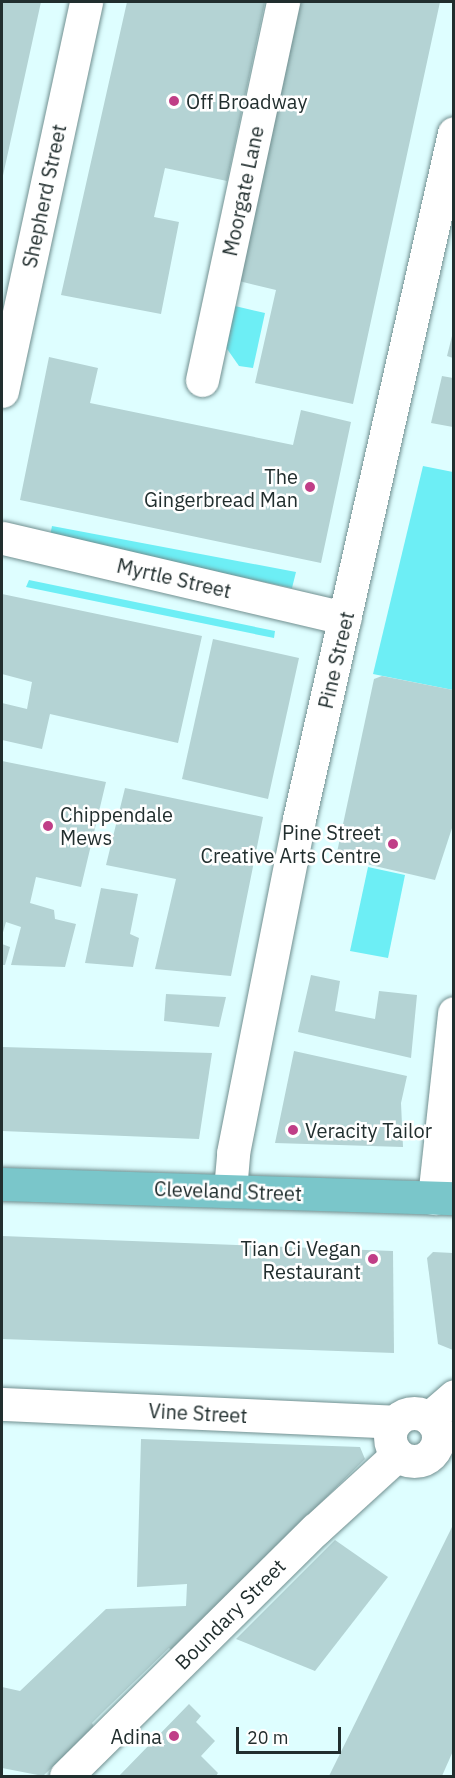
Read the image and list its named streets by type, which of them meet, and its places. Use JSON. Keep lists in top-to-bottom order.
{
  "streets": {
    "main road": ["Cleveland Street"],
    "street": [
      "Moorgate Lane",
      "Shepherd Street",
      "Myrtle Street",
      "Pine Street",
      "Vine Street",
      "Boundary Street"
    ]
  },
  "crossings": [
    ["Myrtle Street", "Pine Street"],
    ["Pine Street", "Cleveland Street"],
    ["Vine Street", "Boundary Street"]
  ],
  "places": [
    "Off Broadway",
    "The Gingerbread Man",
    "Chippendale Mews",
    "Pine Street Creative Arts Centre",
    "Veracity Tailor",
    "Tian Ci Vegan Restaurant",
    "Adina"
  ],
  "scale_bar": "20 m"
}
